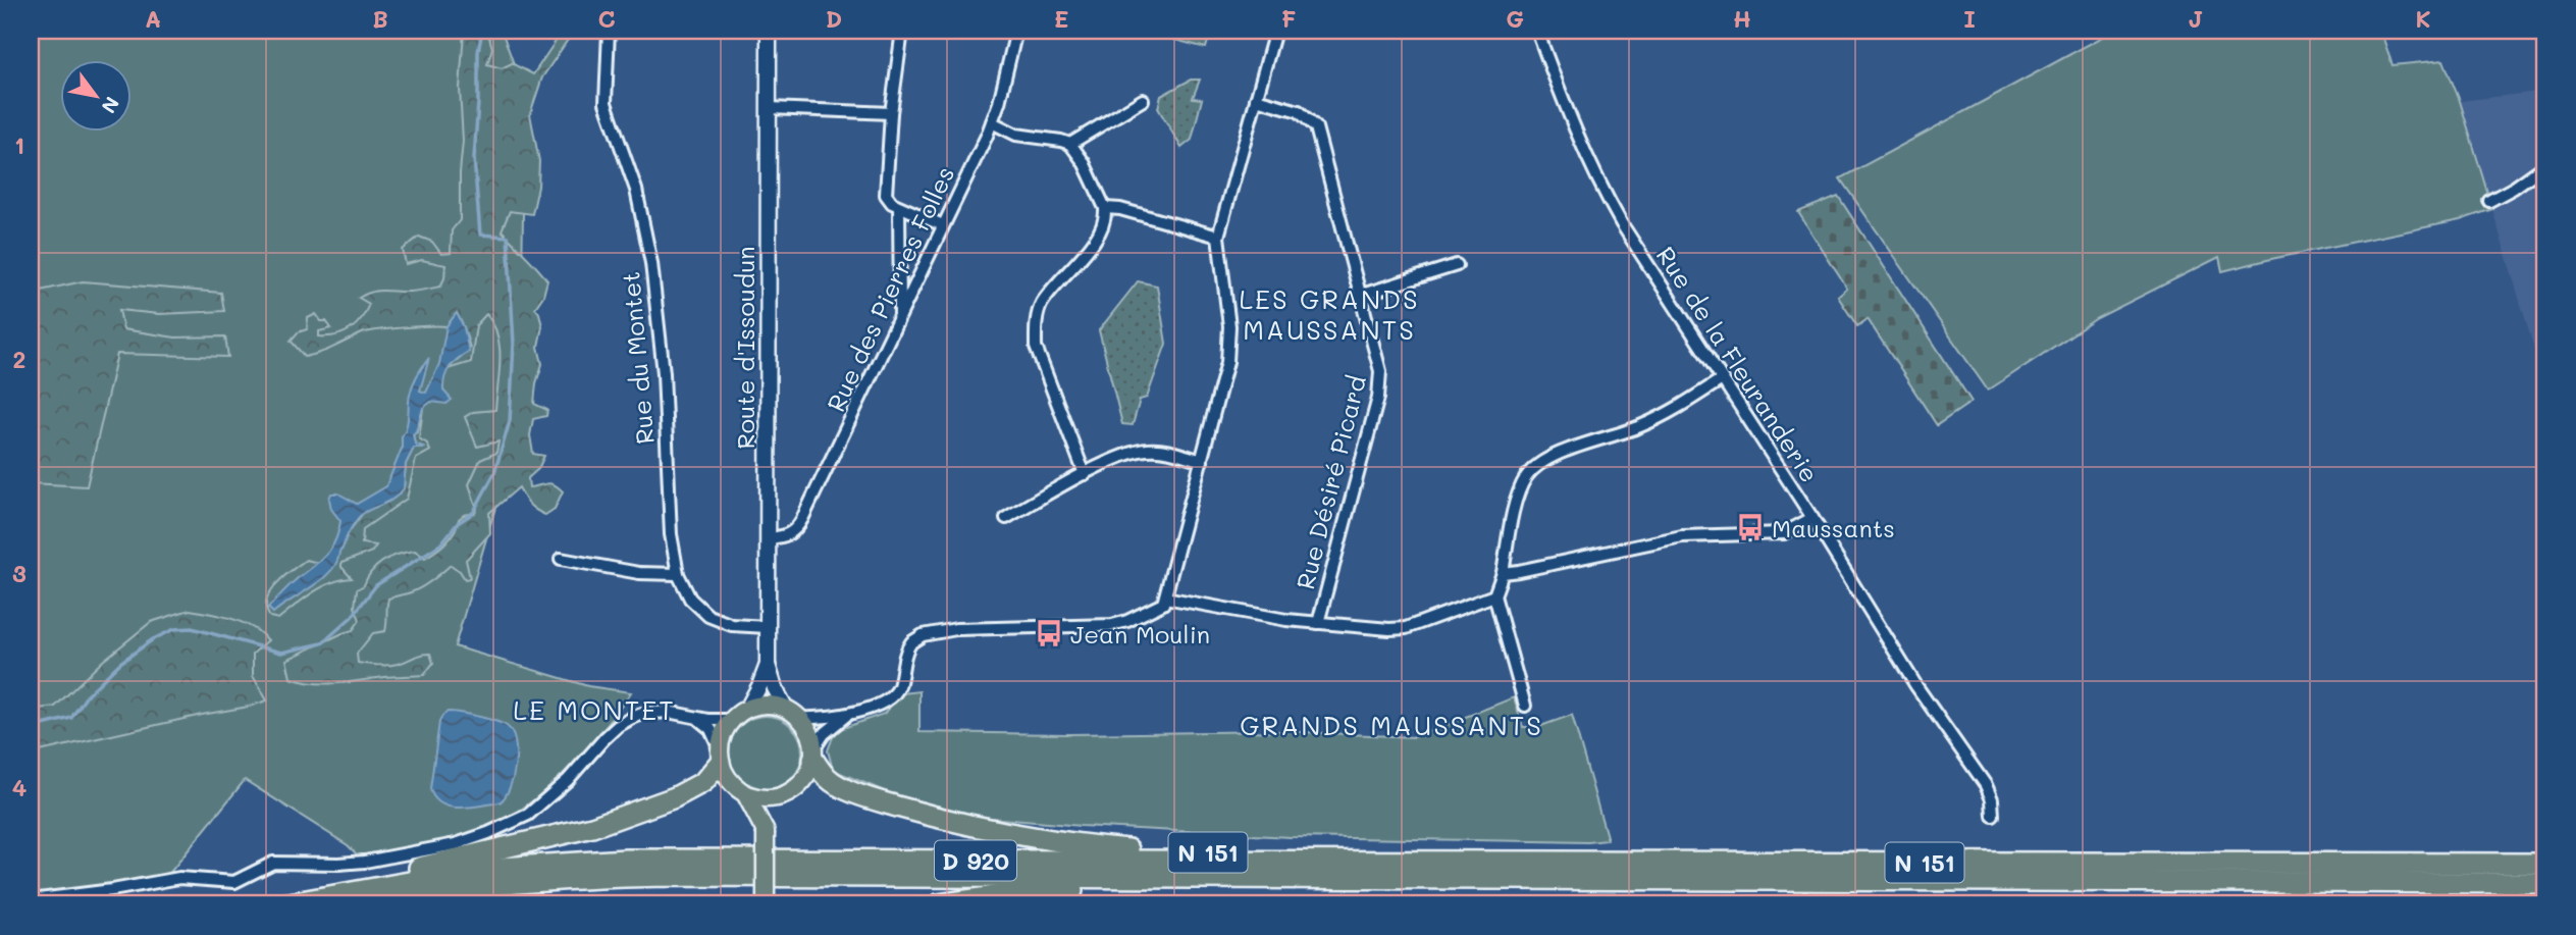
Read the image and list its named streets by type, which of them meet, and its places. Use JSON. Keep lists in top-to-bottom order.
{
  "streets": {
    "highway": ["N 151", "D 920"],
    "main road": ["Route d'Issoudun"],
    "street": [
      "Rue des Pierres Folles",
      "Rue du Montet",
      "Rue de la Fleuranderie",
      "Rue Désiré Picard"
    ]
  },
  "crossings": [
    ["Rue des Pierres Folles", "Route d'Issoudun"],
    ["Route d'Issoudun", "Rue du Montet"],
    ["Route d'Issoudun", "N 151"],
    ["Route d'Issoudun", "D 920"],
    ["N 151", "D 920"]
  ],
  "districts": ["LES GRANDS MAUSSANTS", "LE MONTET", "GRANDS MAUSSANTS"],
  "places": {
    "bus stop": ["Maussants", "Jean Moulin"]
  },
  "north": "bottom right",
  "grid": {
    "columns": [
      "A",
      "B",
      "C",
      "D",
      "E",
      "F",
      "G",
      "H",
      "I",
      "J",
      "K"
    ],
    "rows": [
      "1",
      "2",
      "3",
      "4"
    ]
  }
}
